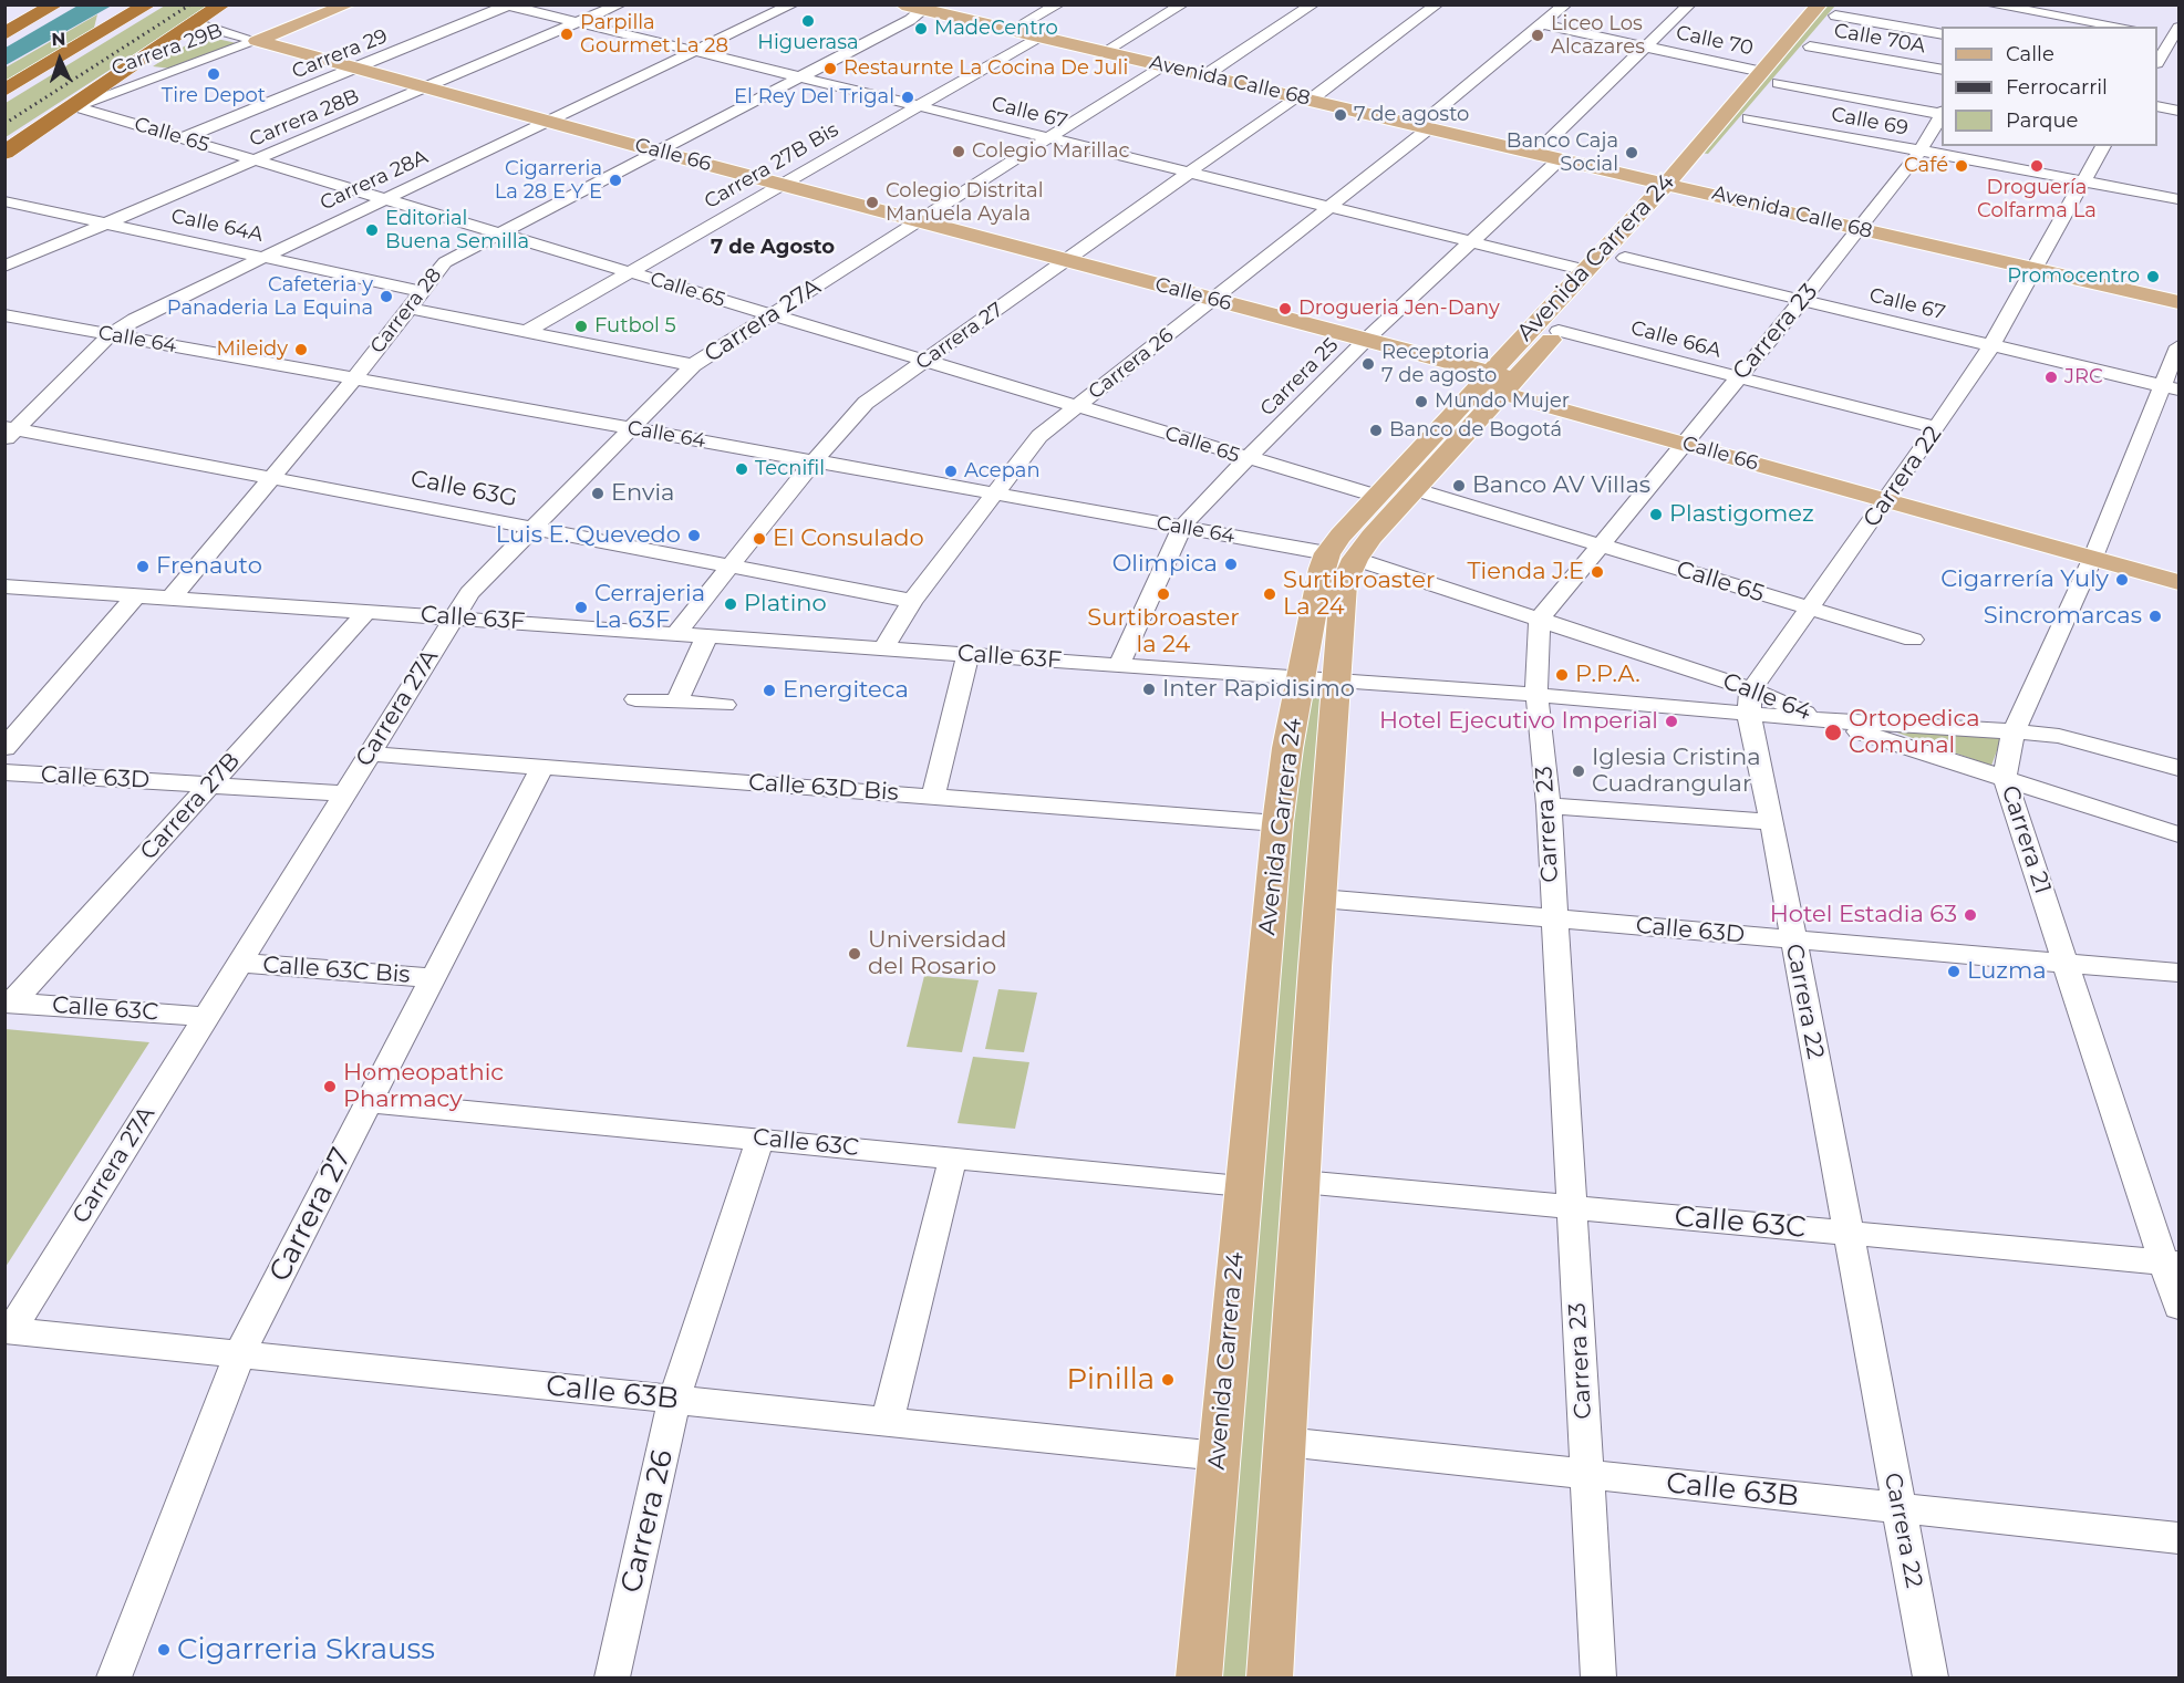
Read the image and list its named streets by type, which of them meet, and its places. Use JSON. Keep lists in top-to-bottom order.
{
  "streets": {
    "main road": [
      "Carrera 29B",
      "Avenida Calle 68",
      "Calle 66",
      "Avenida Carrera 24"
    ],
    "street": [
      "Calle 70A",
      "Calle 70",
      "Carrera 29",
      "Calle 67",
      "Carrera 28B",
      "Calle 69",
      "Calle 65",
      "Carrera 27B Bis",
      "Carrera 28A",
      "Calle 64A",
      "Carrera 28",
      "Carrera 27A",
      "Carrera 23",
      "Carrera 27",
      "Calle 64",
      "Calle 66A",
      "Carrera 26",
      "Carrera 25",
      "Carrera 22",
      "Calle 63G",
      "Calle 63F",
      "Calle 63D",
      "Calle 63D Bis",
      "Carrera 27B",
      "Carrera 21",
      "Calle 63C Bis",
      "Calle 63C",
      "Calle 63B"
    ]
  },
  "crossings": [
    ["Calle 70", "Avenida Carrera 24"],
    ["Calle 70", "Carrera 26"],
    ["Carrera 29B", "Calle 65"],
    ["Carrera 29B", "Calle 66"],
    ["Carrera 29", "Calle 67"],
    ["Carrera 29", "Calle 65"],
    ["Carrera 29", "Calle 66"],
    ["Avenida Calle 68", "Carrera 27B Bis"],
    ["Avenida Calle 68", "Avenida Carrera 24"],
    ["Avenida Calle 68", "Carrera 28"],
    ["Avenida Calle 68", "Carrera 27A"],
    ["Avenida Calle 68", "Carrera 23"],
    ["Avenida Calle 68", "Carrera 27"],
    ["Avenida Calle 68", "Carrera 26"],
    ["Avenida Calle 68", "Carrera 25"],
    ["Avenida Calle 68", "Carrera 22"],
    ["Calle 67", "Carrera 28B"],
    ["Calle 67", "Carrera 27B Bis"],
    ["Calle 67", "Carrera 28A"],
    ["Calle 67", "Avenida Carrera 24"],
    ["Calle 67", "Carrera 28"],
    ["Calle 67", "Carrera 27A"],
    ["Calle 67", "Carrera 23"],
    ["Calle 67", "Carrera 27"],
    ["Calle 67", "Carrera 26"],
    ["Calle 67", "Carrera 25"],
    ["Calle 67", "Carrera 22"],
    ["Calle 67", "Carrera 21"],
    ["Carrera 28B", "Calle 65"],
    ["Carrera 28B", "Calle 66"],
    ["Carrera 28B", "Calle 64A"],
    ["Calle 69", "Carrera 23"],
    ["Calle 69", "Carrera 22"],
    ["Calle 65", "Carrera 27B Bis"],
    ["Calle 65", "Carrera 28A"],
    ["Calle 65", "Avenida Carrera 24"],
    ["Calle 65", "Carrera 28"],
    ["Calle 65", "Carrera 27A"],
    ["Calle 65", "Carrera 23"],
    ["Calle 65", "Carrera 27"],
    ["Calle 65", "Carrera 26"],
    ["Calle 65", "Carrera 25"],
    ["Calle 65", "Carrera 22"],
    ["Calle 66", "Carrera 27B Bis"],
    ["Calle 66", "Carrera 28A"],
    ["Calle 66", "Avenida Carrera 24"],
    ["Calle 66", "Carrera 28"],
    ["Calle 66", "Carrera 27A"],
    ["Calle 66", "Carrera 23"],
    ["Calle 66", "Carrera 27"],
    ["Calle 66", "Carrera 26"],
    ["Calle 66", "Carrera 25"],
    ["Calle 66", "Carrera 22"],
    ["Calle 66", "Carrera 21"],
    ["Carrera 28A", "Calle 64A"],
    ["Carrera 28A", "Calle 64"],
    ["Carrera 28A", "Calle 63G"],
    ["Calle 64A", "Carrera 28"],
    ["Avenida Carrera 24", "Calle 64"],
    ["Avenida Carrera 24", "Calle 66A"],
    ["Avenida Carrera 24", "Calle 63F"],
    ["Avenida Carrera 24", "Calle 63D"],
    ["Avenida Carrera 24", "Calle 63D Bis"],
    ["Avenida Carrera 24", "Calle 63C"],
    ["Avenida Carrera 24", "Calle 63B"],
    ["Carrera 28", "Calle 64"],
    ["Carrera 28", "Calle 63G"],
    ["Carrera 28", "Calle 63F"],
    ["Carrera 27A", "Calle 64"],
    ["Carrera 27A", "Calle 63G"],
    ["Carrera 27A", "Calle 63F"],
    ["Carrera 27A", "Calle 63D"],
    ["Carrera 27A", "Calle 63D Bis"],
    ["Carrera 27A", "Calle 63C Bis"],
    ["Carrera 27A", "Calle 63C"],
    ["Carrera 27A", "Calle 63B"],
    ["Carrera 23", "Calle 64"],
    ["Carrera 23", "Calle 66A"],
    ["Carrera 23", "Calle 63F"],
    ["Carrera 23", "Calle 63D"],
    ["Carrera 23", "Calle 63C"],
    ["Carrera 23", "Calle 63B"],
    ["Carrera 27", "Calle 64"],
    ["Carrera 27", "Calle 63G"],
    ["Carrera 27", "Calle 63F"],
    ["Carrera 27", "Calle 63D Bis"],
    ["Carrera 27", "Calle 63C Bis"],
    ["Carrera 27", "Calle 63C"],
    ["Carrera 27", "Calle 63B"],
    ["Calle 64", "Carrera 26"],
    ["Calle 64", "Carrera 25"],
    ["Calle 64", "Carrera 22"],
    ["Calle 64", "Calle 63F"],
    ["Calle 64", "Carrera 21"],
    ["Calle 66A", "Carrera 22"],
    ["Carrera 26", "Calle 63G"],
    ["Carrera 26", "Calle 63F"],
    ["Carrera 26", "Calle 63C"],
    ["Carrera 26", "Calle 63B"],
    ["Carrera 25", "Calle 63F"],
    ["Carrera 22", "Calle 63F"],
    ["Carrera 22", "Calle 63D"],
    ["Carrera 22", "Calle 63C"],
    ["Carrera 22", "Calle 63B"],
    ["Calle 63F", "Carrera 27B"],
    ["Calle 63F", "Carrera 21"],
    ["Calle 63D", "Carrera 27B"],
    ["Calle 63D", "Carrera 21"],
    ["Carrera 27B", "Calle 63C"],
    ["Carrera 21", "Calle 63C"]
  ],
  "districts": ["7 de Agosto"],
  "places": [
    "Higuerasa",
    "MadeCentro",
    "Parpilla Gourmet La 28",
    "Liceo Los Alcazares",
    "Restaurnte La Cocina De Juli",
    "Tire Depot",
    "El Rey Del Trigal",
    "7 de agosto",
    "Colegio Marillac",
    "Banco Caja Social",
    "Café",
    "Droguería Colfarma La",
    "Cigarreria La 28 E Y E",
    "Colegio Distrital Manuela Ayala",
    "Editorial Buena Semilla",
    "Promocentro",
    "Cafeteria y Panaderia La Equina",
    "Drogueria Jen-Dany",
    "Futbol 5",
    "Mileidy",
    "Receptoria 7 de agosto",
    "JRC",
    "Mundo Mujer",
    "Banco de Bogotá",
    "Tecnifil",
    "Acepan",
    "Banco AV Villas",
    "Envia",
    "Plastigomez",
    "Luis E. Quevedo",
    "El Consulado",
    "Olimpica",
    "Frenauto",
    "Tienda J.E",
    "Cigarrería Yuly",
    "Surtibroaster la 24",
    "Surtibroaster La 24",
    "Platino",
    "Cerrajeria La 63F",
    "Sincromarcas",
    "P.P.A.",
    "Inter Rapidisimo",
    "Energiteca",
    "Hotel Ejecutivo Imperial",
    "Ortopedica Comunal",
    "Iglesia Cristina Cuadrangular",
    "Hotel Estadia 63",
    "Universidad del Rosario",
    "Luzma",
    "Homeopathic Pharmacy",
    "Pinilla",
    "Cigarreria Skrauss"
  ],
  "legend": ["Calle", "Ferrocarril", "Parque"],
  "north": "top"
}
